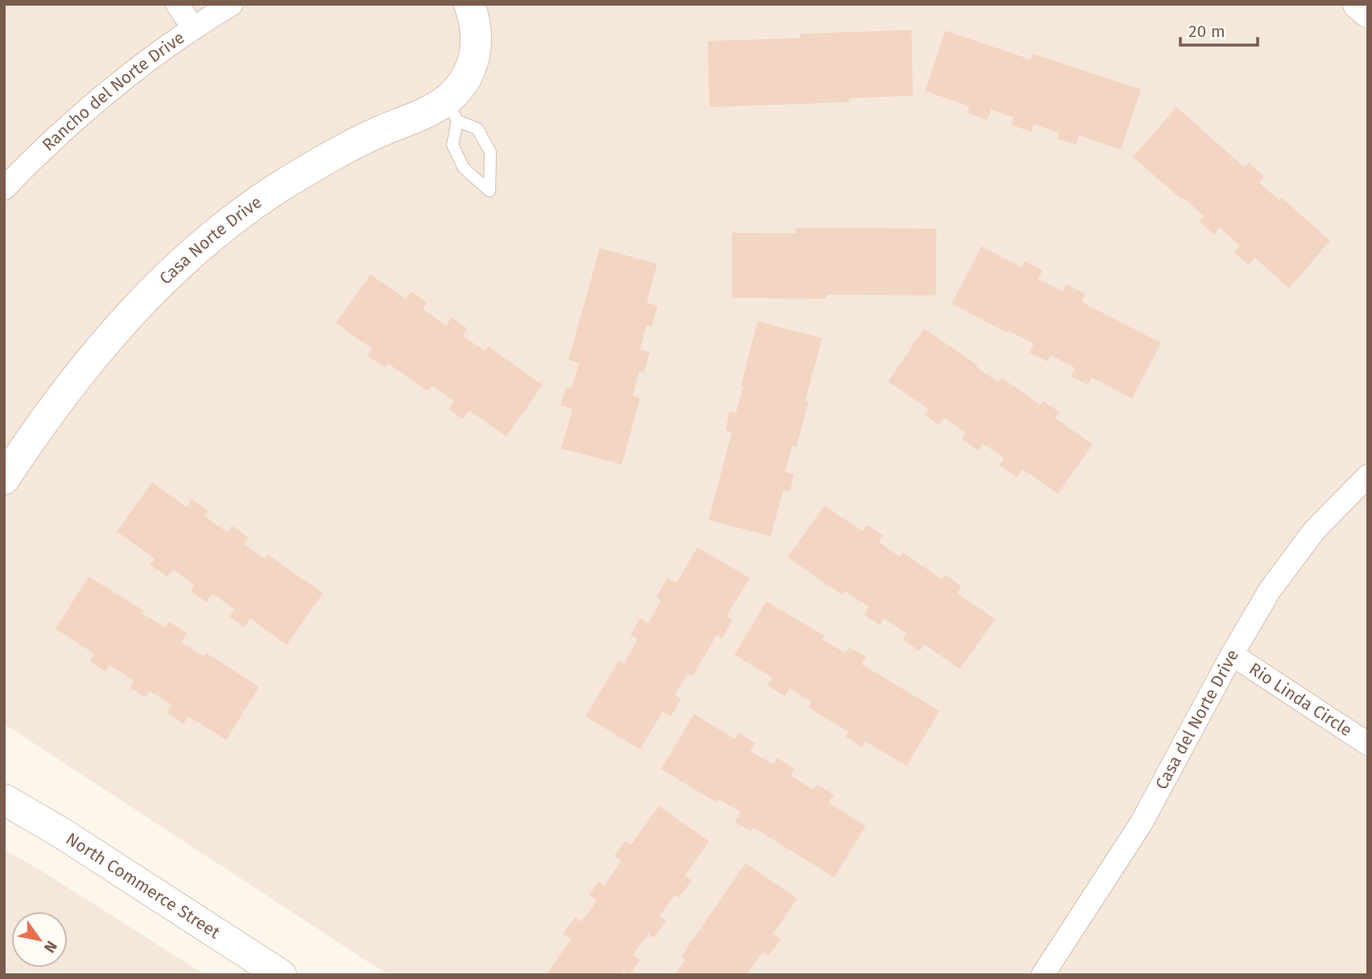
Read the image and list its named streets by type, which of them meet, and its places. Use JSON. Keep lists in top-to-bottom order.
{
  "streets": {
    "street": [
      "Rancho del Norte Drive",
      "Casa Norte Drive",
      "Rio Linda Circle",
      "Casa del Norte Drive",
      "North Commerce Street"
    ]
  },
  "crossings": [
    ["Rio Linda Circle", "Casa del Norte Drive"]
  ],
  "scale_bar": "20 m",
  "north": "bottom right"
}
